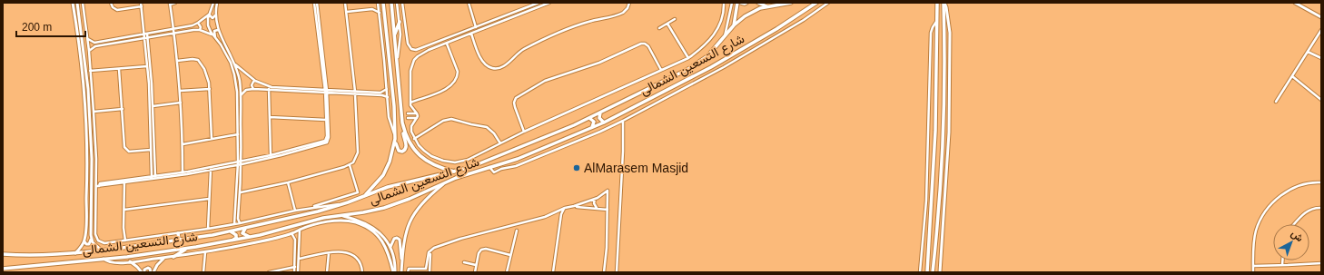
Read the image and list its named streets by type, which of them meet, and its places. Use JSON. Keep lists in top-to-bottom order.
{
  "streets": {
    "main road": ["شارع التسعين الشمالى"]
  },
  "places": ["AlMarasem Masjid"],
  "scale_bar": "200 m",
  "north": "top right"
}
